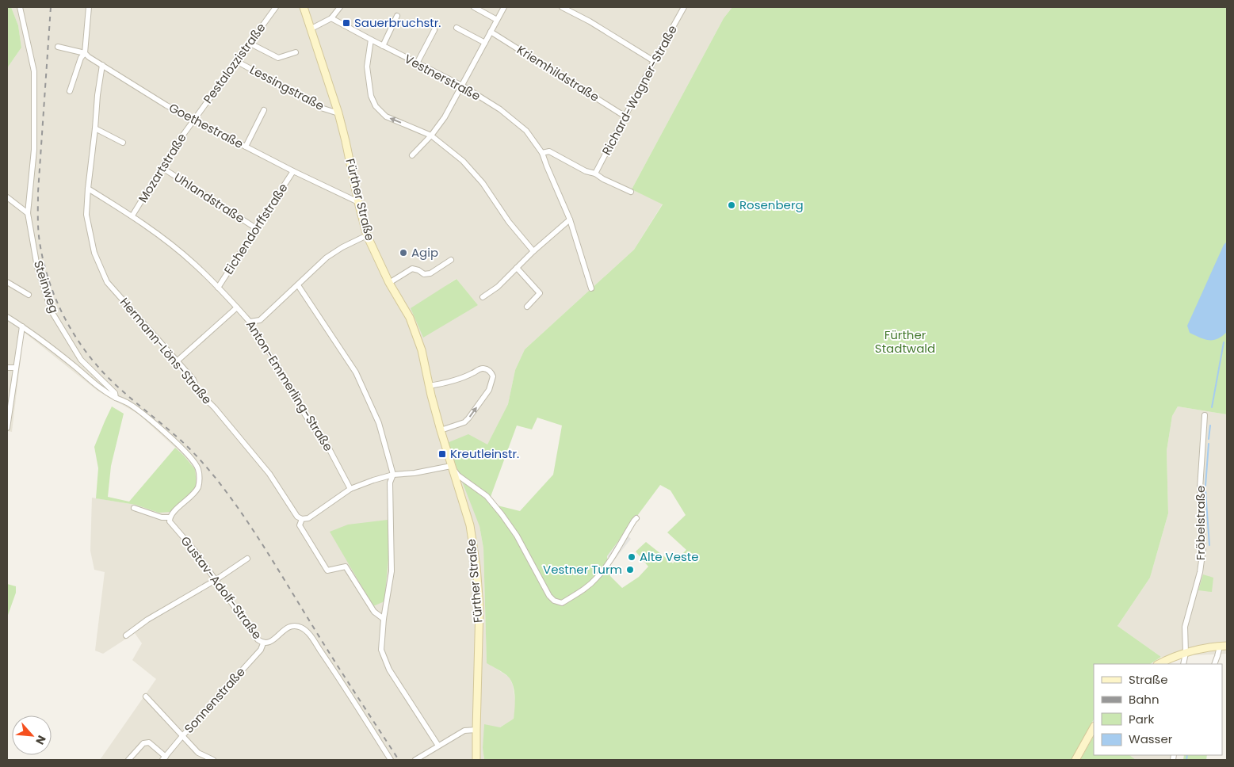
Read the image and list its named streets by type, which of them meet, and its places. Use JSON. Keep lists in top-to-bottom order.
{
  "streets": {
    "main road": ["Fürther Straße"],
    "street": [
      "Pestalozzistraße",
      "Kriemhildstraße",
      "Vestnerstraße",
      "Lessingstraße",
      "Richard-Wagner-Straße",
      "Goethestraße",
      "Mozartstraße",
      "Uhlandstraße",
      "Eichendorffstraße",
      "Steinweg",
      "Hermann-Löns-Straße",
      "Anton-Emmerling-Straße",
      "Fröbelstraße",
      "Gustav-Adolf-Straße",
      "Sonnenstraße"
    ]
  },
  "crossings": [
    ["Pestalozzistraße", "Lessingstraße"],
    ["Pestalozzistraße", "Goethestraße"],
    ["Pestalozzistraße", "Mozartstraße"],
    ["Kriemhildstraße", "Richard-Wagner-Straße"],
    ["Lessingstraße", "Fürther Straße"],
    ["Goethestraße", "Mozartstraße"],
    ["Goethestraße", "Fürther Straße"],
    ["Goethestraße", "Eichendorffstraße"],
    ["Goethestraße", "Hermann-Löns-Straße"],
    ["Mozartstraße", "Uhlandstraße"],
    ["Mozartstraße", "Anton-Emmerling-Straße"],
    ["Uhlandstraße", "Eichendorffstraße"],
    ["Eichendorffstraße", "Anton-Emmerling-Straße"],
    ["Steinweg", "Gustav-Adolf-Straße"],
    ["Hermann-Löns-Straße", "Anton-Emmerling-Straße"],
    ["Gustav-Adolf-Straße", "Sonnenstraße"]
  ],
  "parks": ["Fürther Stadtwald"],
  "places": {
    "transit": ["Sauerbruchstr.", "Kreutleinstr."],
    "other": [
      "Rosenberg",
      "Agip",
      "Alte Veste",
      "Vestner Turm"
    ]
  },
  "legend": [
    "Straße",
    "Bahn",
    "Park",
    "Wasser"
  ],
  "north": "bottom right"
}
